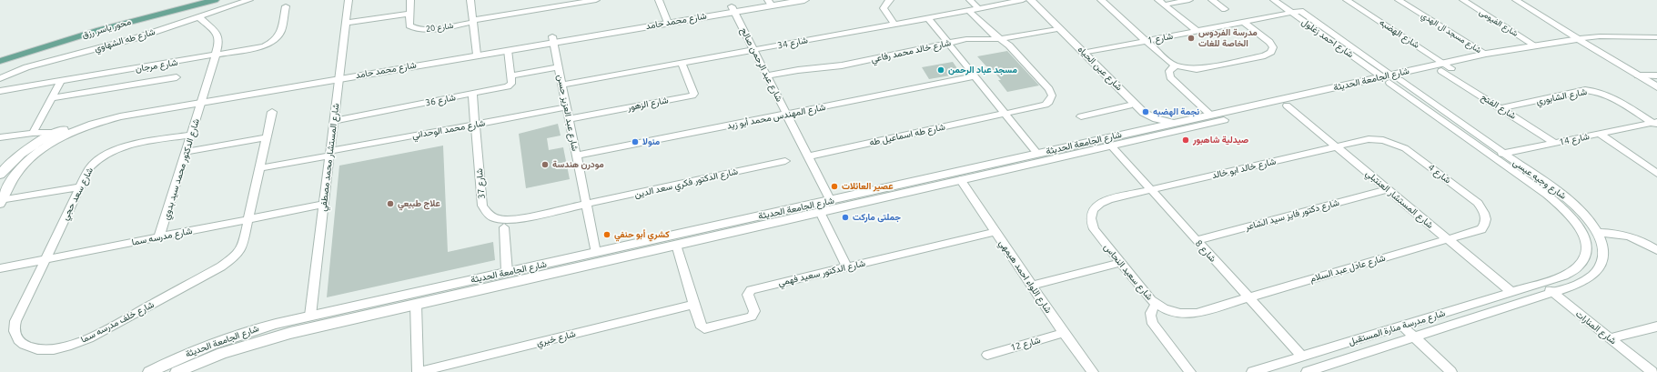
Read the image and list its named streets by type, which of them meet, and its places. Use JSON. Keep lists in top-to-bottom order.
{
  "streets": {
    "main road": ["محور ياسر رزق"],
    "street": [
      "شارع محمد حامد",
      "شارع الفيومى",
      "شارع 20",
      "شارع مسجد ال الهدي",
      "شارع الهضبه",
      "شارع 1",
      "شارع احمد زغلول",
      "شارع طه الشهاوي",
      "شارع 34",
      "شارع خالد محمد رفاعي",
      "شارع عبد الرحمن صالح",
      "شارع مرجان",
      "شارع عين الحياه",
      "شارع الجامعة الحديثة",
      "شارع الشابوري",
      "شارع 36",
      "شارع الزهور",
      "شارع الفتح",
      "شارع عبد العزيز حسن",
      "شارع المهندس محمد أبو زيد",
      "شارع محمد الوحداني",
      "شارع طه اسماعيل طه",
      "شارع 14",
      "شارع المستشار محمد مصطفي",
      "شارع خالد ابو خالد",
      "شارع الدكتور محمد سيد بدوي",
      "شارع 4",
      "شارع وجيه عيسى",
      "شارع الدكتور فكري سعد الدين",
      "شارع 37",
      "شارع سعد حجي",
      "شارع المستشار العنتبلي",
      "شارع دكتور فايز سيد الشاعر",
      "شارع مدرسه سما",
      "شارع 8",
      "شارع عادل عبد السلام",
      "شارع سعيد النحاس",
      "شارع الدكتور سعيد فهمي",
      "شارع اللواء احمد هيمهي",
      "شارع خلف مدرسه سما",
      "شارع مدرسة منارة المستقبل",
      "شارع المنارات",
      "شارع خيري",
      "شارع 12"
    ]
  },
  "crossings": [
    ["شارع محمد حامد", "شارع عبد الرحمن صالح"],
    ["شارع محمد حامد", "شارع عبد العزيز حسن"],
    ["شارع محمد حامد", "شارع المستشار محمد مصطفي"],
    ["شارع محمد حامد", "شارع الدكتور محمد سيد بدوي"],
    ["شارع الفيومى", "شارع الجامعة الحديثة"],
    ["شارع مسجد ال الهدي", "شارع الجامعة الحديثة"],
    ["شارع الهضبه", "شارع الجامعة الحديثة"],
    ["شارع الهضبه", "شارع الفتح"],
    ["شارع 1", "شارع احمد زغلول"],
    ["شارع 1", "شارع عين الحياه"],
    ["شارع احمد زغلول", "شارع الجامعة الحديثة"],
    ["شارع احمد زغلول", "شارع وجيه عيسى"],
    ["شارع طه الشهاوي", "شارع الدكتور محمد سيد بدوي"],
    ["شارع 34", "شارع عبد الرحمن صالح"],
    ["شارع 34", "شارع عين الحياه"],
    ["شارع 34", "شارع الزهور"],
    ["شارع 34", "شارع عبد العزيز حسن"],
    ["شارع خالد محمد رفاعي", "شارع عبد الرحمن صالح"],
    ["شارع خالد محمد رفاعي", "شارع عين الحياه"],
    ["شارع خالد محمد رفاعي", "شارع طه اسماعيل طه"],
    ["شارع عبد الرحمن صالح", "شارع الجامعة الحديثة"],
    ["شارع عبد الرحمن صالح", "شارع المهندس محمد أبو زيد"],
    ["شارع عبد الرحمن صالح", "شارع طه اسماعيل طه"],
    ["شارع مرجان", "شارع الدكتور محمد سيد بدوي"],
    ["شارع عين الحياه", "شارع الجامعة الحديثة"],
    ["شارع الجامعة الحديثة", "شارع الفتح"],
    ["شارع الجامعة الحديثة", "شارع عبد العزيز حسن"],
    ["شارع الجامعة الحديثة", "شارع المستشار محمد مصطفي"],
    ["شارع الجامعة الحديثة", "شارع وجيه عيسى"],
    ["شارع الجامعة الحديثة", "شارع المستشار العنتبلي"],
    ["شارع الجامعة الحديثة", "شارع 8"],
    ["شارع الجامعة الحديثة", "شارع اللواء احمد هيمهي"],
    ["شارع الشابوري", "شارع الفتح"],
    ["شارع الشابوري", "شارع 14"],
    ["شارع 36", "شارع المستشار محمد مصطفي"],
    ["شارع 36", "شارع 37"],
    ["شارع الزهور", "شارع عبد العزيز حسن"],
    ["شارع الفتح", "شارع 14"],
    ["شارع عبد العزيز حسن", "شارع المهندس محمد أبو زيد"],
    ["شارع عبد العزيز حسن", "شارع محمد الوحداني"],
    ["شارع عبد العزيز حسن", "شارع الدكتور فكري سعد الدين"],
    ["شارع عبد العزيز حسن", "شارع 37"],
    ["شارع محمد الوحداني", "شارع المستشار محمد مصطفي"],
    ["شارع محمد الوحداني", "شارع 37"],
    ["شارع 14", "شارع وجيه عيسى"],
    ["شارع المستشار محمد مصطفي", "شارع مدرسه سما"],
    ["شارع خالد ابو خالد", "شارع 4"],
    ["شارع خالد ابو خالد", "شارع المستشار العنتبلي"],
    ["شارع خالد ابو خالد", "شارع 8"],
    ["شارع خالد ابو خالد", "شارع سعيد النحاس"],
    ["شارع الدكتور محمد سيد بدوي", "شارع سعد حجي"],
    ["شارع الدكتور محمد سيد بدوي", "شارع مدرسه سما"],
    ["شارع 4", "شارع المستشار العنتبلي"],
    ["شارع 4", "شارع عادل عبد السلام"],
    ["شارع وجيه عيسى", "شارع مدرسة منارة المستقبل"],
    ["شارع وجيه عيسى", "شارع المنارات"],
    ["شارع الدكتور فكري سعد الدين", "شارع 37"],
    ["شارع سعد حجي", "شارع مدرسه سما"],
    ["شارع سعد حجي", "شارع خلف مدرسه سما"],
    ["شارع المستشار العنتبلي", "شارع دكتور فايز سيد الشاعر"],
    ["شارع المستشار العنتبلي", "شارع عادل عبد السلام"],
    ["شارع المستشار العنتبلي", "شارع مدرسة منارة المستقبل"],
    ["شارع دكتور فايز سيد الشاعر", "شارع 8"],
    ["شارع مدرسه سما", "شارع خلف مدرسه سما"],
    ["شارع 8", "شارع عادل عبد السلام"],
    ["شارع 8", "شارع سعيد النحاس"],
    ["شارع 8", "شارع مدرسة منارة المستقبل"],
    ["شارع عادل عبد السلام", "شارع سعيد النحاس"],
    ["شارع الدكتور سعيد فهمي", "شارع اللواء احمد هيمهي"],
    ["شارع الدكتور سعيد فهمي", "شارع خيري"],
    ["شارع اللواء احمد هيمهي", "شارع 12"],
    ["شارع مدرسة منارة المستقبل", "شارع المنارات"]
  ],
  "places": [
    "مدرسة الفردوس الخاصة للغات",
    "مسجد عباد الرحمن",
    "نجمة الهضبه",
    "صيدلية شاهبور",
    "منولا",
    "مودرن هندسة",
    "عصير العائلات",
    "علاج طبيعي",
    "جملتى ماركت",
    "كشري أبو حنفي"
  ]
}
